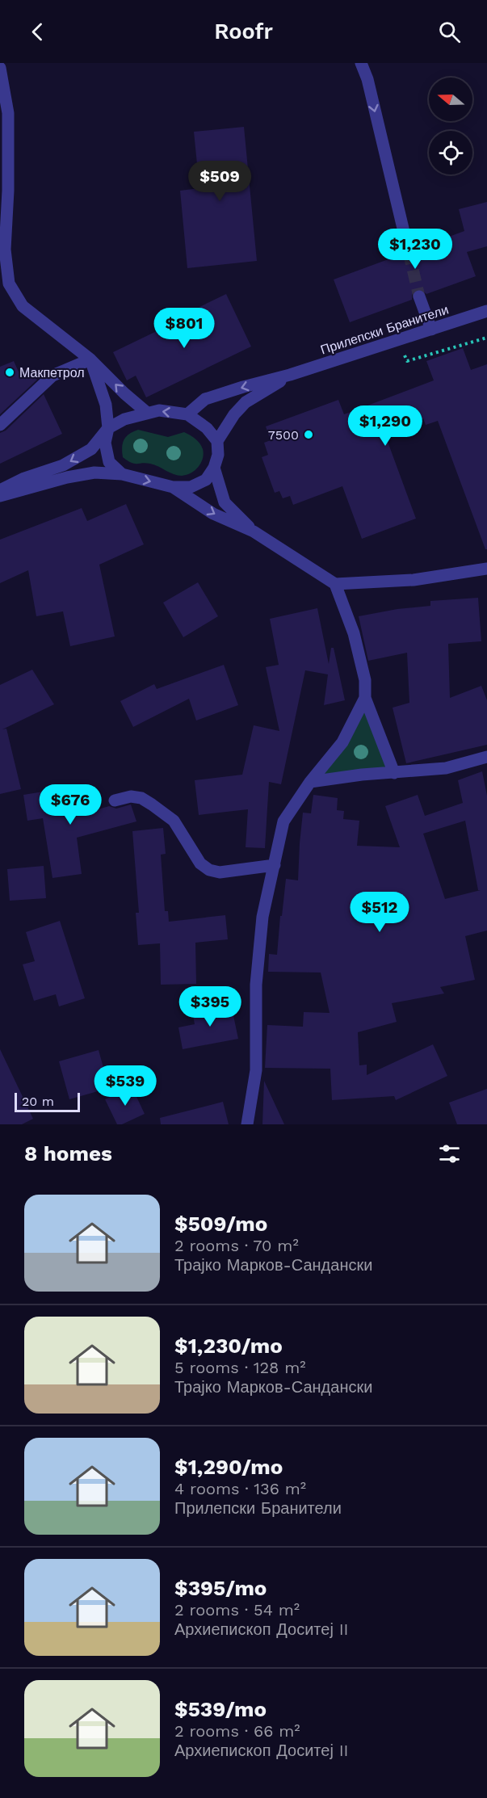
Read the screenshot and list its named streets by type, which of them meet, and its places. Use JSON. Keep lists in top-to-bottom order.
{
  "streets": {
    "street": ["Прилепски Бранители"]
  },
  "places": ["Макпетрол", "7500"],
  "scale_bar": "20 m",
  "north": "left",
  "page": {
    "header": "Roofr",
    "price": [
      "$509",
      "$1,230",
      "$801",
      "$1,290",
      "$676",
      "$512",
      "$395",
      "$539"
    ],
    "scale": "20 m",
    "heading": "8 homes",
    "list": [
      {
        "name": "$509/mo",
        "note": "2 rooms · 70 m² · Трајко Марков-Сандански"
      },
      {
        "name": "$1,230/mo",
        "note": "5 rooms · 128 m² · Трајко Марков-Сандански"
      },
      {
        "name": "$1,290/mo",
        "note": "4 rooms · 136 m² · Прилепски Бранители"
      },
      {
        "name": "$395/mo",
        "note": "2 rooms · 54 m² · Архиепископ Доситеј II"
      },
      {
        "name": "$539/mo",
        "note": "2 rooms · 66 m² · Архиепископ Доситеј II"
      }
    ]
  }
}
